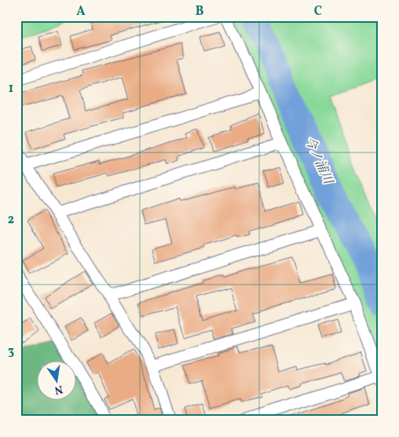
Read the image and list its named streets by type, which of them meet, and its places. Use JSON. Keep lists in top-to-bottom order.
{
  "water": ["今ノ浦川"],
  "north": "bottom",
  "grid": {
    "columns": ["A", "B", "C"],
    "rows": ["1", "2", "3"]
  }
}
